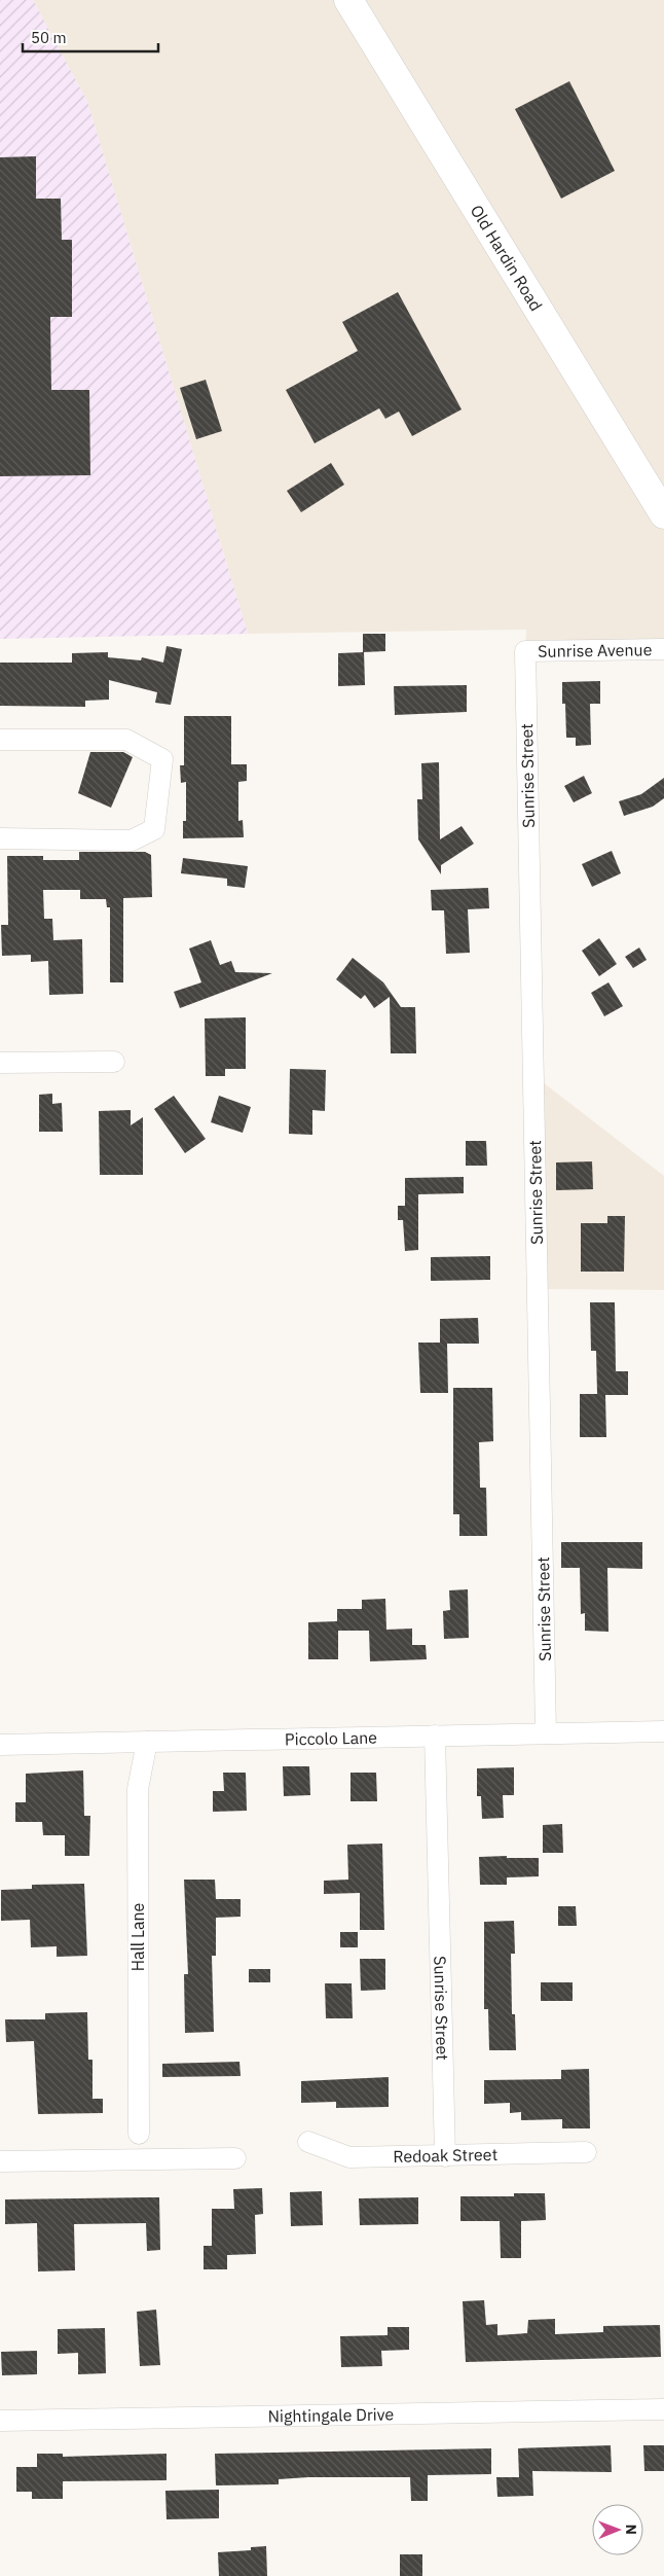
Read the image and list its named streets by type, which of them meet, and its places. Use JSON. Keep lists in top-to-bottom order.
{
  "streets": {
    "main road": ["Old Hardin Road"],
    "street": [
      "Sunrise Avenue",
      "Sunrise Street",
      "Piccolo Lane",
      "Hall Lane",
      "Redoak Street",
      "Nightingale Drive"
    ]
  },
  "crossings": [
    ["Sunrise Avenue", "Sunrise Street"],
    ["Sunrise Street", "Piccolo Lane"],
    ["Sunrise Street", "Redoak Street"],
    ["Piccolo Lane", "Hall Lane"]
  ],
  "scale_bar": "50 m",
  "north": "right"
}
